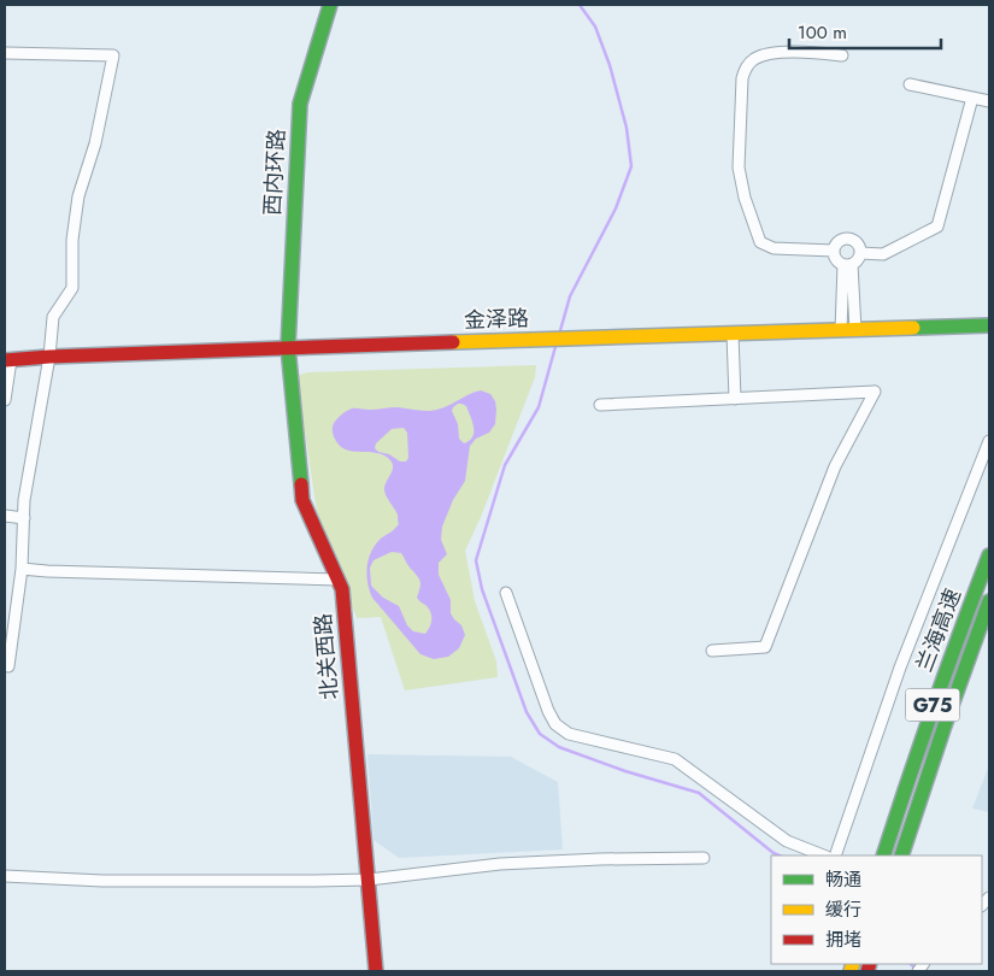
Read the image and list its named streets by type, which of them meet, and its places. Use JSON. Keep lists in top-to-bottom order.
{
  "streets": {
    "main road": [
      "西内环路",
      "金泽路",
      "兰海高速",
      "北关西路",
      "G75"
    ]
  },
  "crossings": [
    ["西内环路", "金泽路"],
    ["西内环路", "北关西路"],
    ["金泽路", "北关西路"]
  ],
  "legend": ["畅通", "缓行", "拥堵"],
  "scale_bar": "100 m"
}
